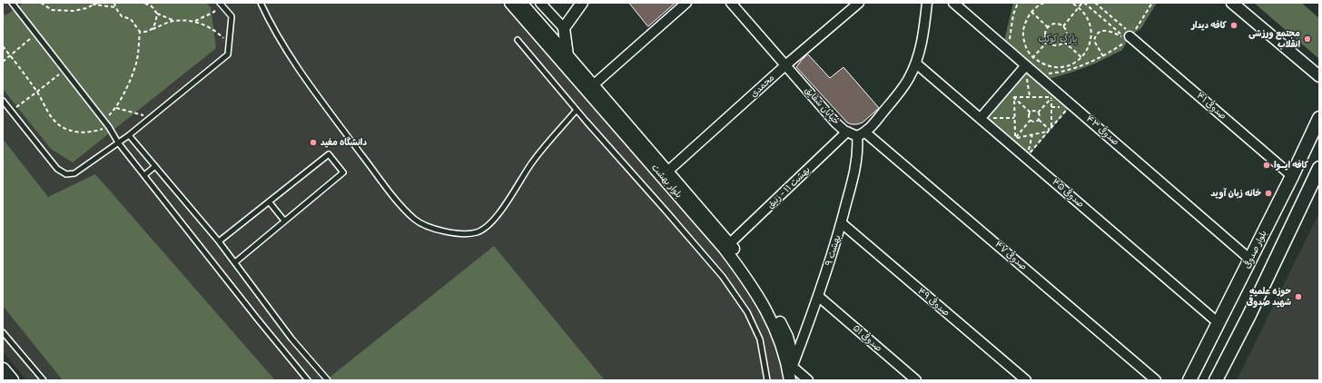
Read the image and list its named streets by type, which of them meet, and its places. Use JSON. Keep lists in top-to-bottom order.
{
  "streets": {
    "main road": ["بلوار صدوقی"],
    "street": [
      "محمدی",
      "خیابان شقایق",
      "صدوقی ۴۱",
      "صدوقی ۴۳",
      "بلوار بهشت",
      "بهشت ۱۱ - زنبق",
      "صدوقی ۴۵",
      "بهشت ۹",
      "صدوقی ۴۷",
      "صدوقی ۴۹",
      "صدوقی ۵۱"
    ]
  },
  "crossings": [
    ["محمدی", "خیابان شقایق"],
    ["محمدی", "بلوار بهشت"],
    ["خیابان شقایق", "بهشت ۱۱ - زنبق"],
    ["خیابان شقایق", "بهشت ۹"],
    ["خیابان شقایق", "صدوقی ۴۷"],
    ["صدوقی ۴۱", "بلوار صدوقی"],
    ["صدوقی ۴۳", "بلوار صدوقی"],
    ["بلوار بهشت", "بهشت ۱۱ - زنبق"],
    ["بلوار بهشت", "بهشت ۹"],
    ["صدوقی ۴۵", "بلوار صدوقی"],
    ["بهشت ۹", "صدوقی ۴۷"],
    ["بهشت ۹", "صدوقی ۴۹"],
    ["بهشت ۹", "صدوقی ۵۱"]
  ],
  "parks": ["پارک کوکب"],
  "places": [
    "کافه دیدار",
    "مجتمع ورزشی انقلاب",
    "دانشگاه مفید",
    "کافه ایــوا",
    "خانه زبان آوید",
    "حوزه علمیه شهید صدوقی"
  ]
}
